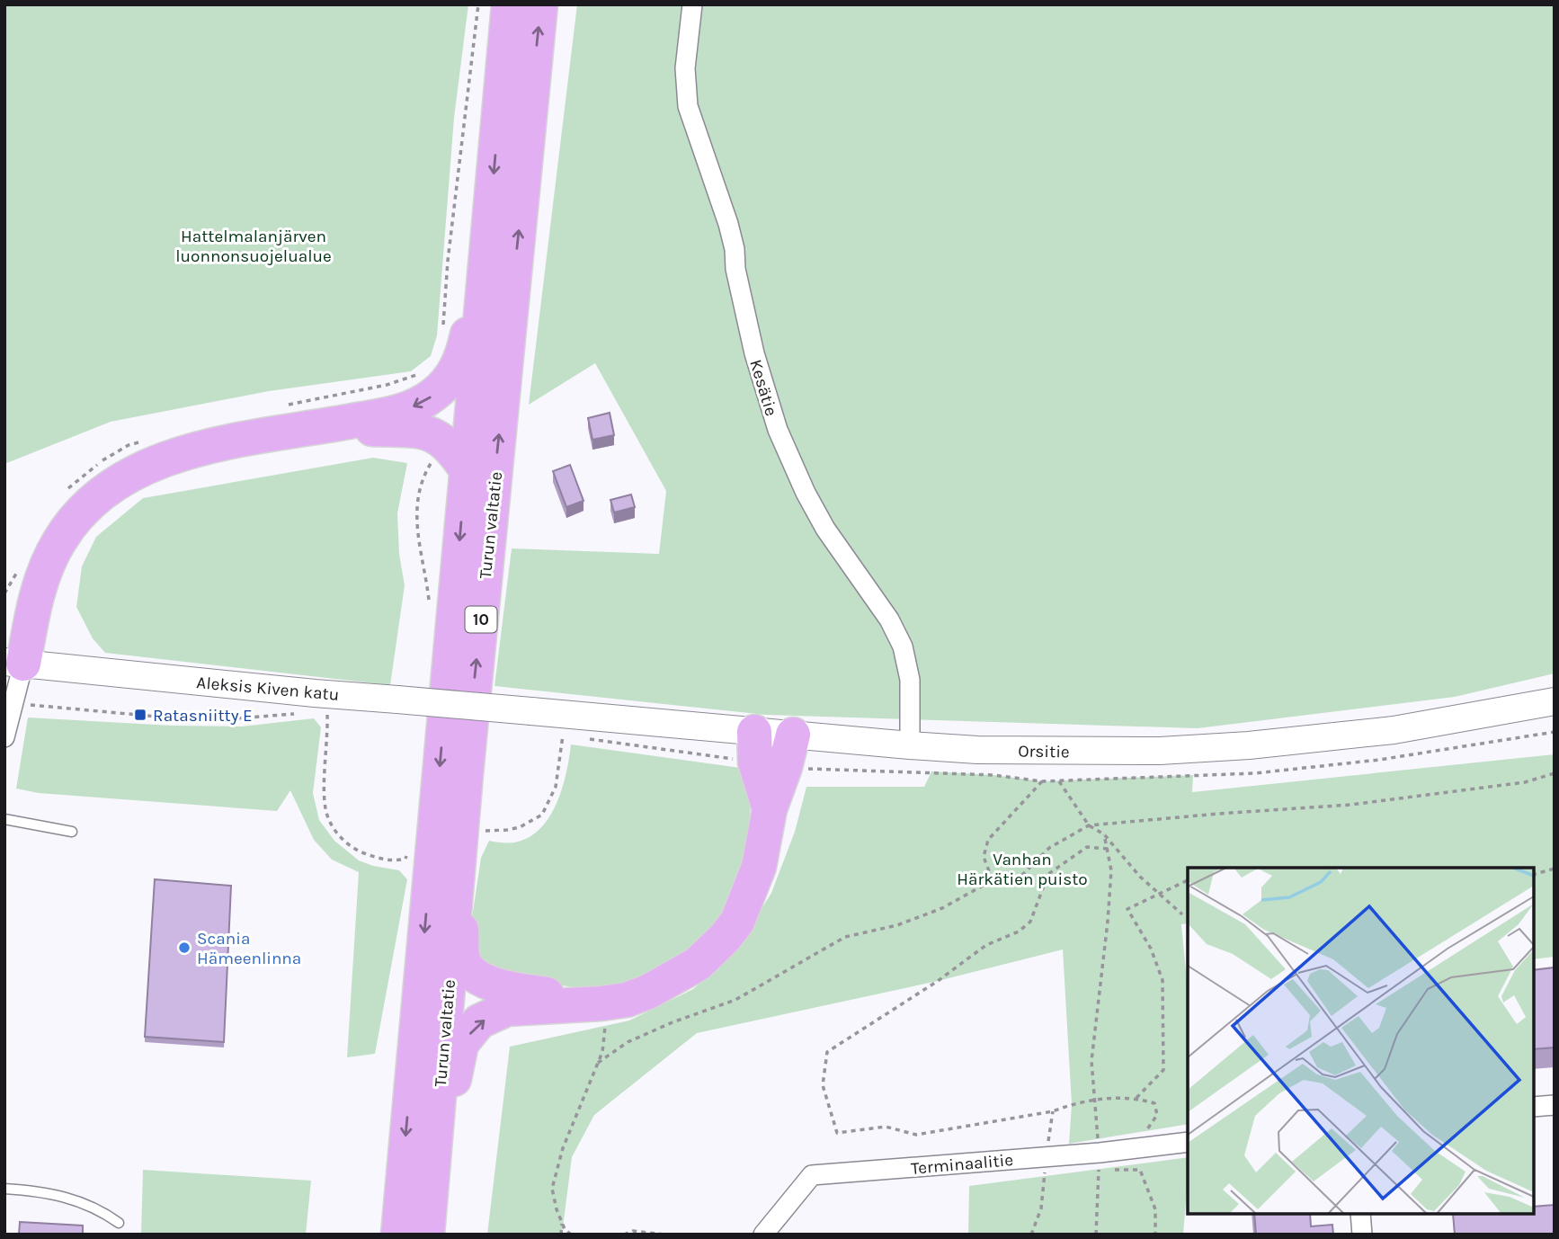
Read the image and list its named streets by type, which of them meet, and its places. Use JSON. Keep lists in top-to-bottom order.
{
  "streets": {
    "highway": ["Turun valtatie", "10"],
    "main road": ["Aleksis Kiven katu", "Orsitie"],
    "street": ["Kesätie", "Terminaalitie"]
  },
  "crossings": [
    ["Kesätie", "Orsitie"],
    ["Aleksis Kiven katu", "Orsitie"]
  ],
  "parks": ["Hattelmalanjärven luonnonsuojelualue", "Vanhan Härkätien puisto"],
  "places": {
    "transit": ["Ratasniitty E"],
    "other": ["Scania Hämeenlinna"]
  }
}
